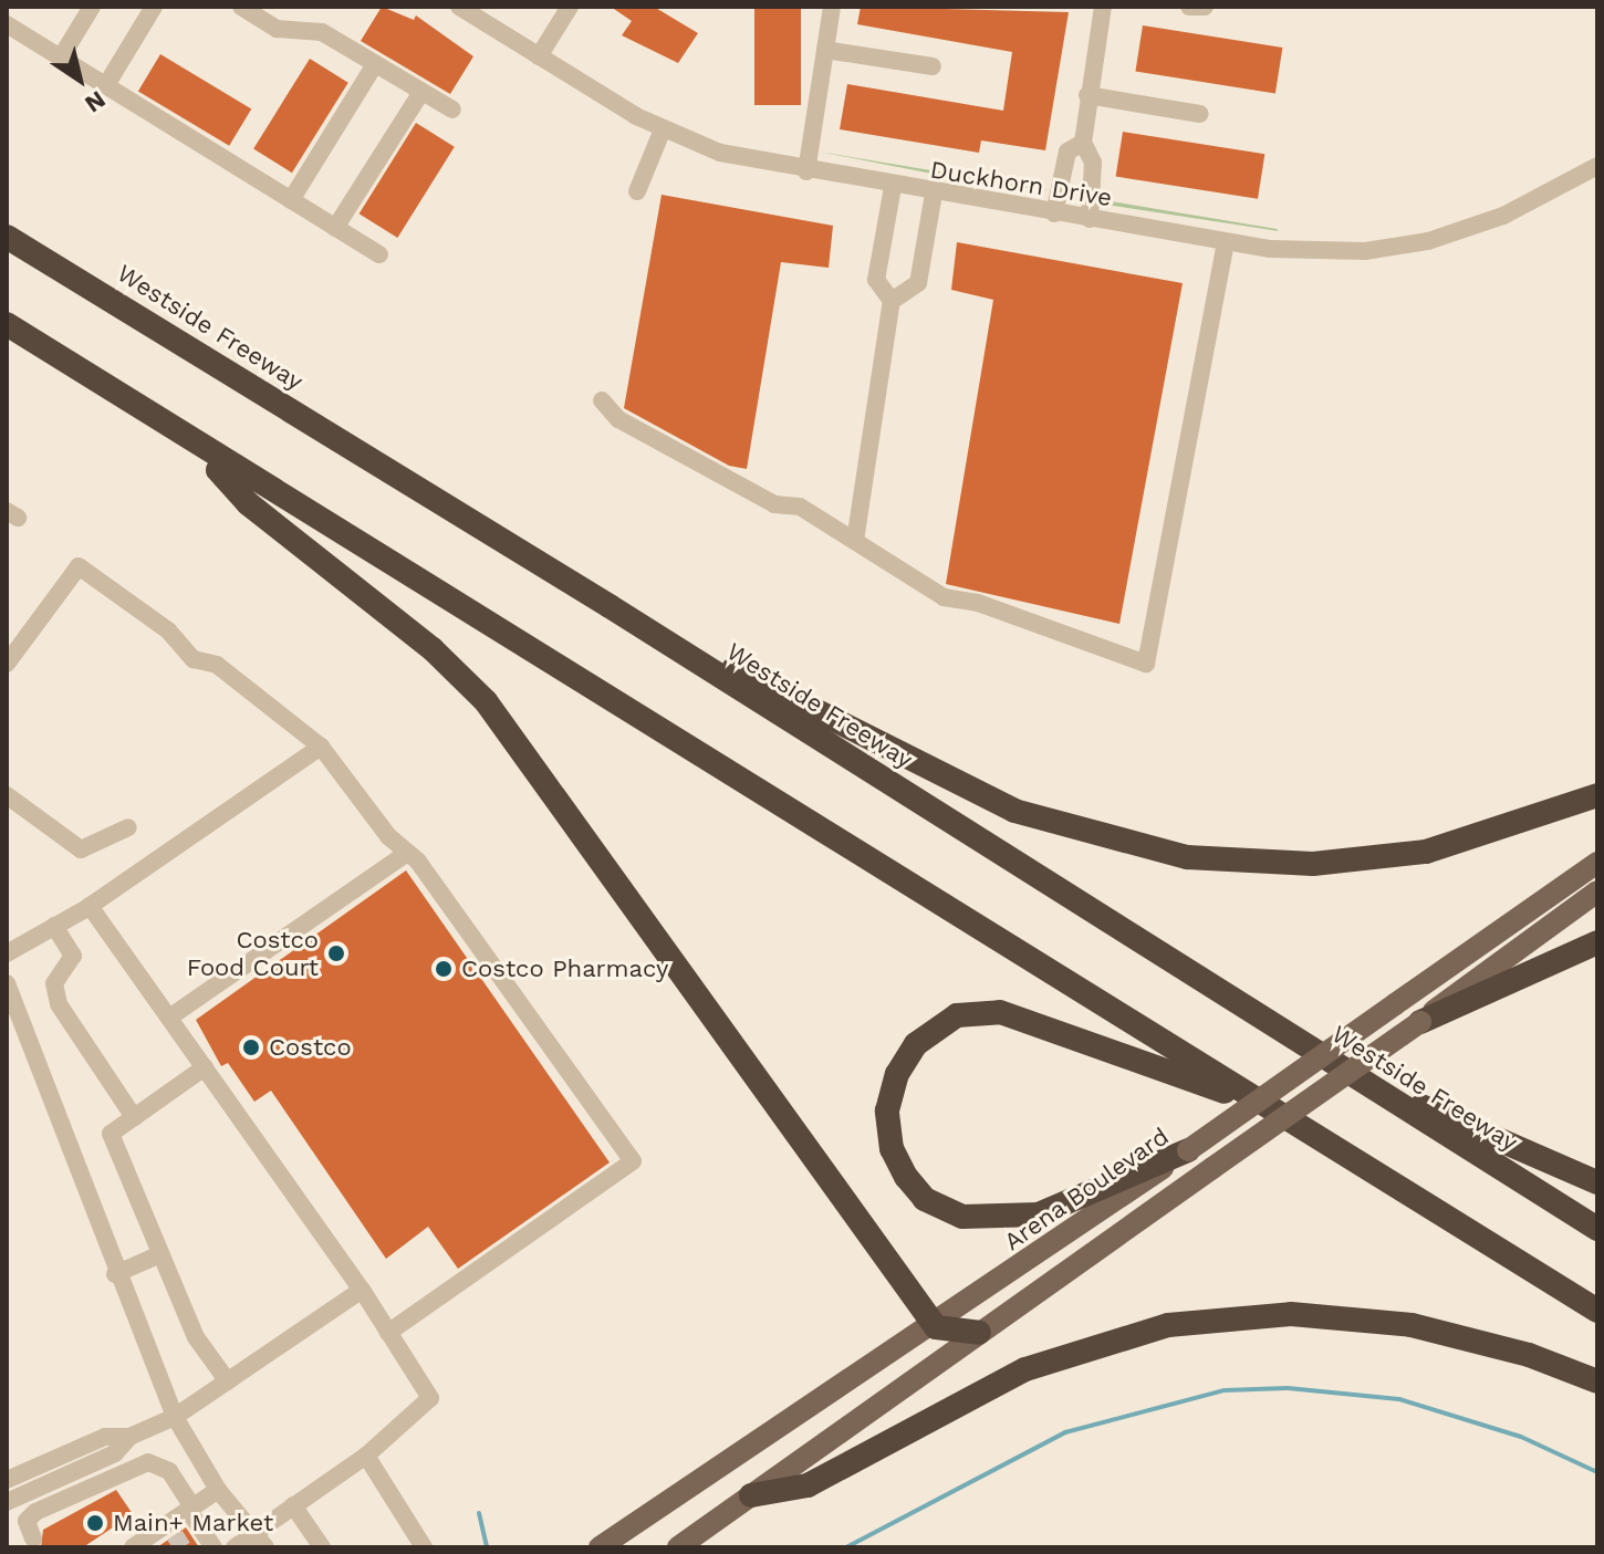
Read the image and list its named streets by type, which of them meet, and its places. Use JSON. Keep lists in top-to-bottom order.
{
  "streets": {
    "highway": ["Westside Freeway"],
    "main road": ["Arena Boulevard"],
    "street": ["Duckhorn Drive"]
  },
  "places": [
    "Costco Food Court",
    "Costco Pharmacy",
    "Costco",
    "Main+ Market"
  ],
  "north": "bottom right"
}
